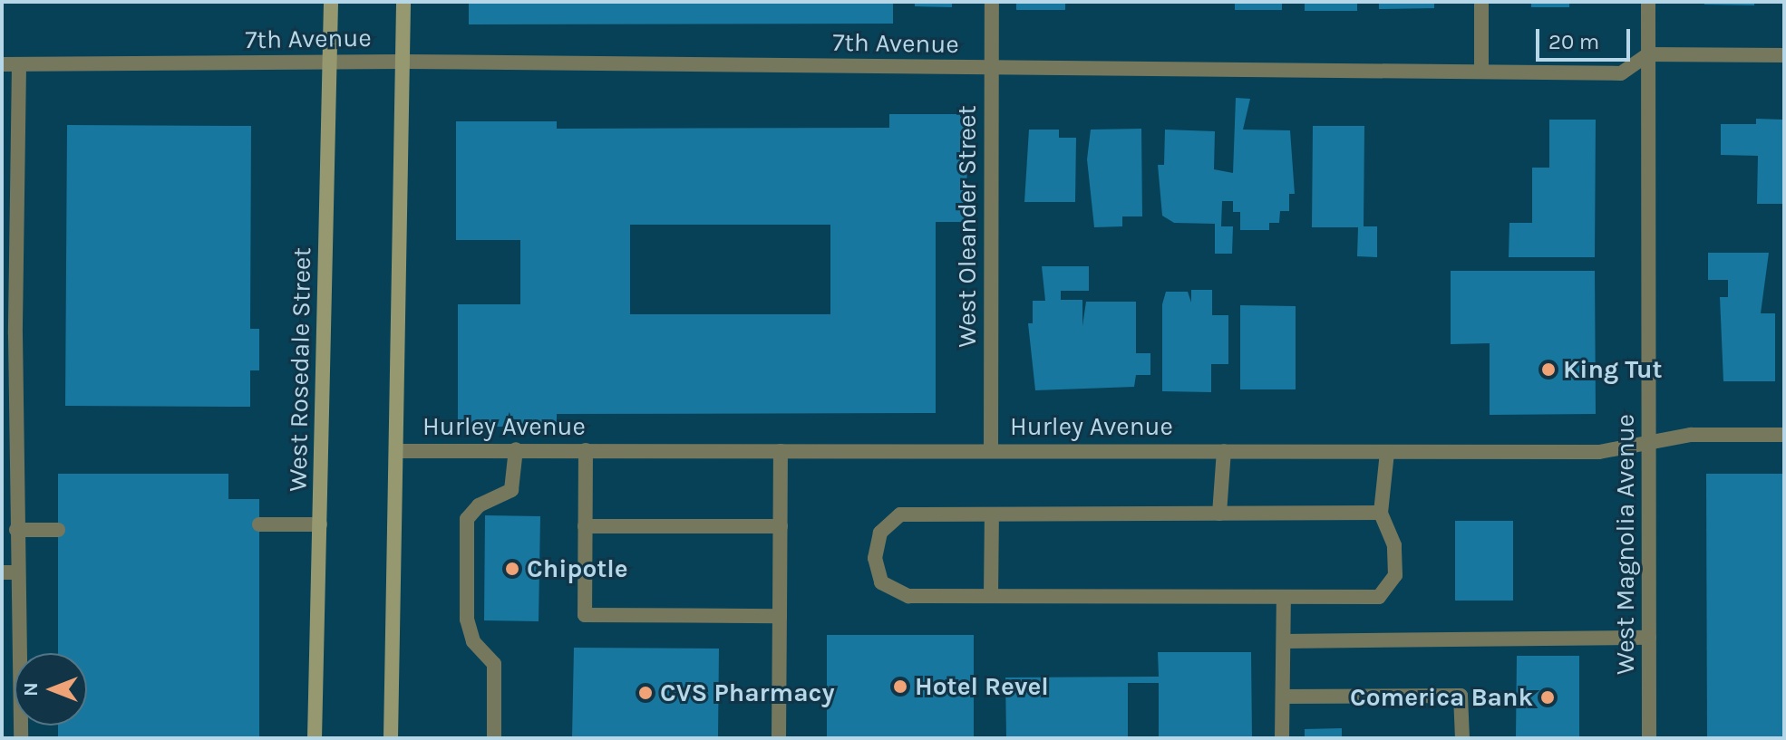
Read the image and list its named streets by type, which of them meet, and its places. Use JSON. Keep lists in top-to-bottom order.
{
  "streets": {
    "main road": ["West Rosedale Street"],
    "street": [
      "7th Avenue",
      "West Oleander Street",
      "Hurley Avenue",
      "West Magnolia Avenue"
    ]
  },
  "crossings": [
    ["7th Avenue", "West Oleander Street"],
    ["7th Avenue", "West Rosedale Street"],
    ["7th Avenue", "West Magnolia Avenue"],
    ["West Oleander Street", "Hurley Avenue"],
    ["Hurley Avenue", "West Magnolia Avenue"]
  ],
  "places": [
    "King Tut",
    "Chipotle",
    "Hotel Revel",
    "CVS Pharmacy",
    "Comerica Bank"
  ],
  "scale_bar": "20 m",
  "north": "left"
}
